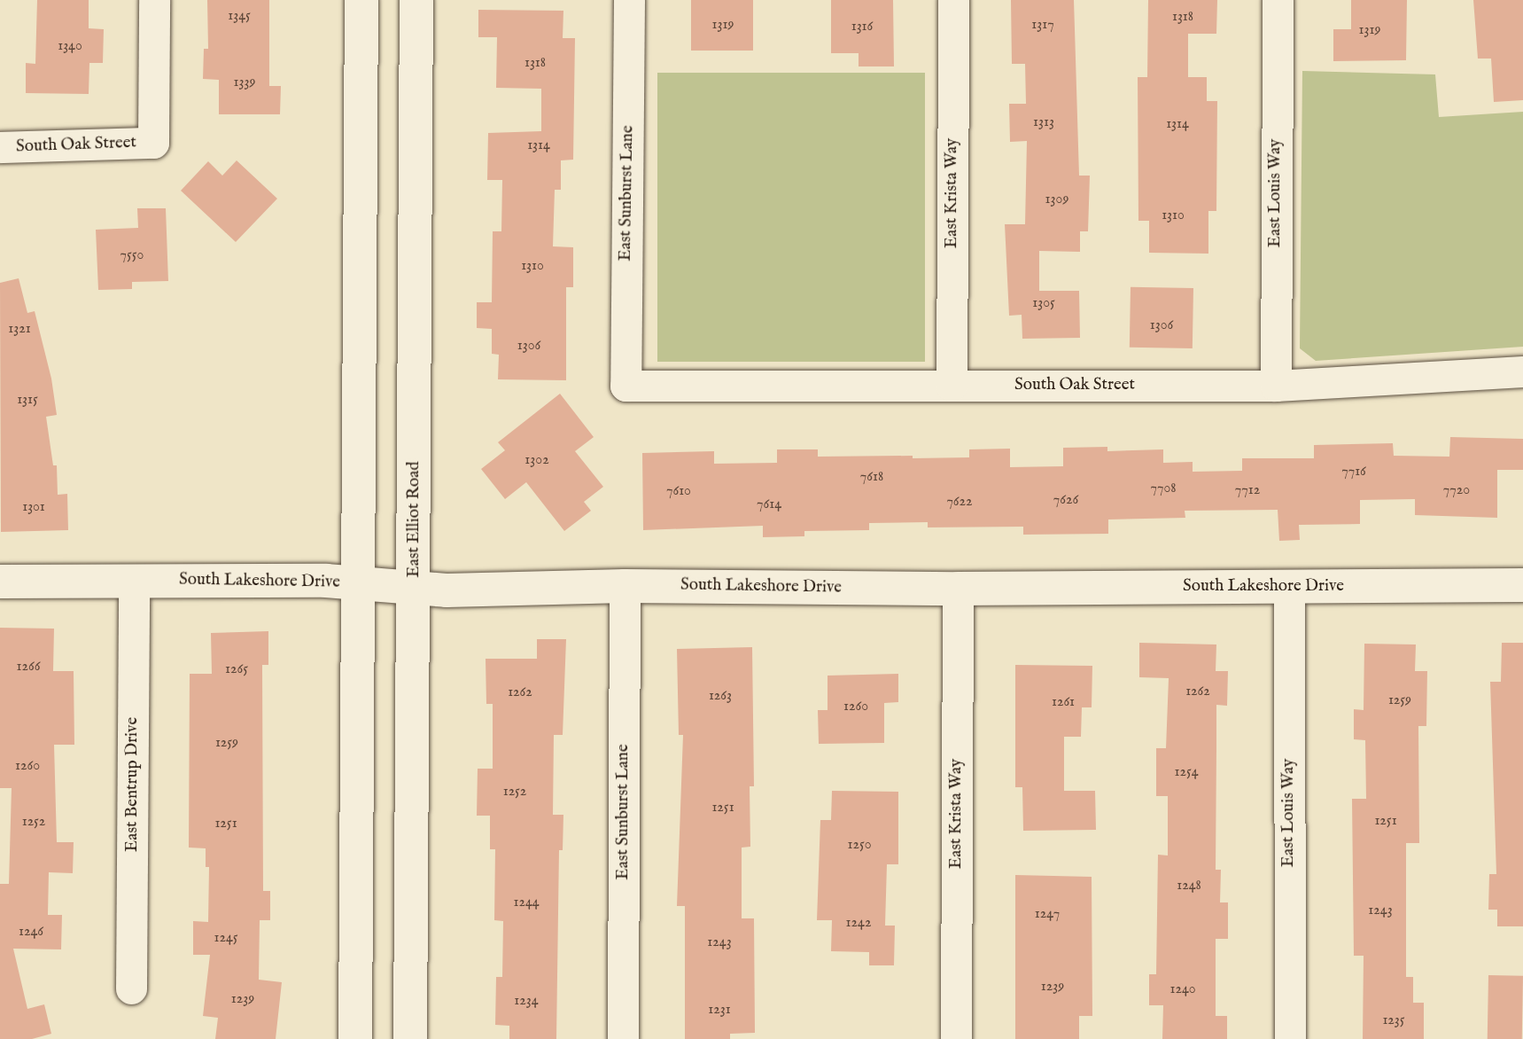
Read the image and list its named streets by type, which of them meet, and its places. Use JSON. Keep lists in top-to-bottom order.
{
  "streets": {
    "main road": ["East Elliot Road", "South Lakeshore Drive"],
    "street": [
      "South Oak Street",
      "East Sunburst Lane",
      "East Krista Way",
      "East Louis Way",
      "East Bentrup Drive"
    ]
  },
  "crossings": [
    ["South Oak Street", "East Sunburst Lane"],
    ["South Oak Street", "East Krista Way"],
    ["South Oak Street", "East Louis Way"],
    ["East Sunburst Lane", "South Lakeshore Drive"],
    ["East Krista Way", "South Lakeshore Drive"],
    ["East Louis Way", "South Lakeshore Drive"],
    ["East Elliot Road", "South Lakeshore Drive"],
    ["South Lakeshore Drive", "East Bentrup Drive"]
  ],
  "house_numbers": [
    "1345",
    "1318",
    "1319",
    "1317",
    "1316",
    "1319",
    "1340",
    "1318",
    "1339",
    "1313",
    "1314",
    "1314",
    "1309",
    "1310",
    "7550",
    "1310",
    "1305",
    "1306",
    "1321",
    "1306",
    "1315",
    "1302",
    "7716",
    "7618",
    "7708",
    "7712",
    "7720",
    "7610",
    "7626",
    "7622",
    "7614",
    "1301",
    "1266",
    "1265",
    "1262",
    "1262",
    "1263",
    "1259",
    "1261",
    "1260",
    "1259",
    "1260",
    "1254",
    "1252",
    "1251",
    "1251",
    "1252",
    "1251",
    "1250",
    "1248",
    "1244",
    "1243",
    "1247",
    "1242",
    "1246",
    "1245",
    "1243",
    "1239",
    "1240",
    "1239",
    "1234",
    "1231",
    "1235"
  ]
}
